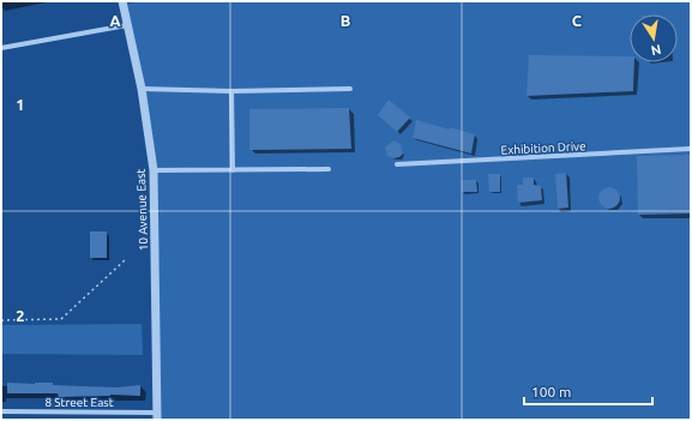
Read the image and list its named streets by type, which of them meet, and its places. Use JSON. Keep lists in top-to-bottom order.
{
  "streets": {
    "street": ["Exhibition Drive", "10 Avenue East", "8 Street East"]
  },
  "crossings": [
    ["10 Avenue East", "8 Street East"]
  ],
  "scale_bar": "100 m",
  "north": "bottom",
  "grid": {
    "columns": ["A", "B", "C"],
    "rows": ["1", "2"]
  }
}
